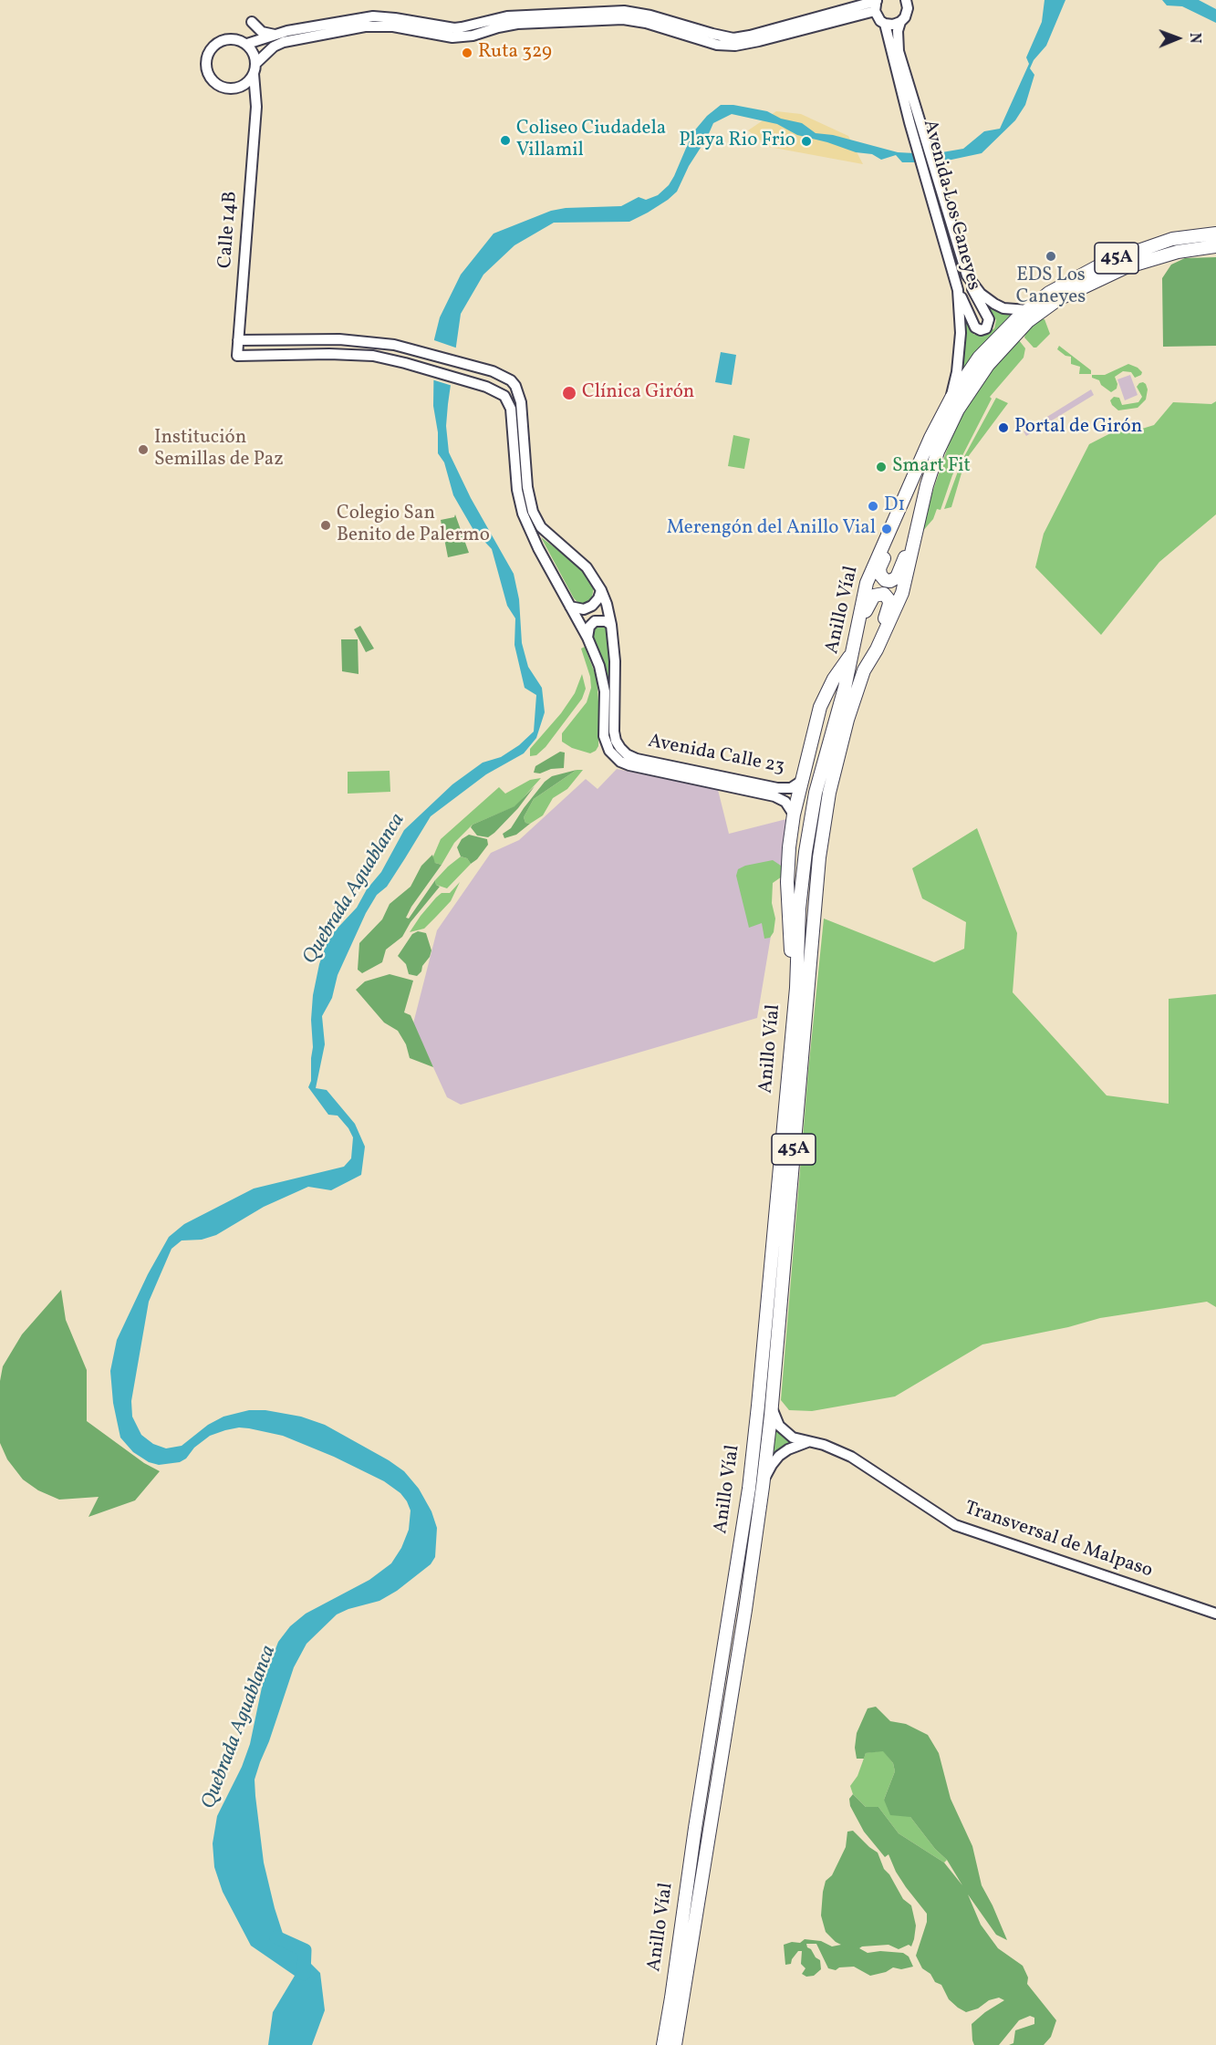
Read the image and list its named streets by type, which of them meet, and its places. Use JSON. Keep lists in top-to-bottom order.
{
  "streets": {
    "highway": ["45A", "Anillo Víal"],
    "street": [
      "Avenida Los Caneyes",
      "Calle 14B",
      "Avenida Calle 23",
      "Transversal de Malpaso"
    ]
  },
  "crossings": [
    ["Avenida Los Caneyes", "Anillo Víal"],
    ["Calle 14B", "Avenida Calle 23"],
    ["Anillo Víal", "Transversal de Malpaso"]
  ],
  "water": ["Quebrada Aguablanca"],
  "places": [
    "Ruta 329",
    "Coliseo Ciudadela Villamil",
    "Playa Rio Frio",
    "EDS Los Caneyes",
    "Clínica Girón",
    "Portal de Girón",
    "Institución Semillas de Paz",
    "Smart Fit",
    "D1",
    "Colegio San Benito de Palermo",
    "Merengón del Anillo Vial"
  ],
  "north": "right"
}
